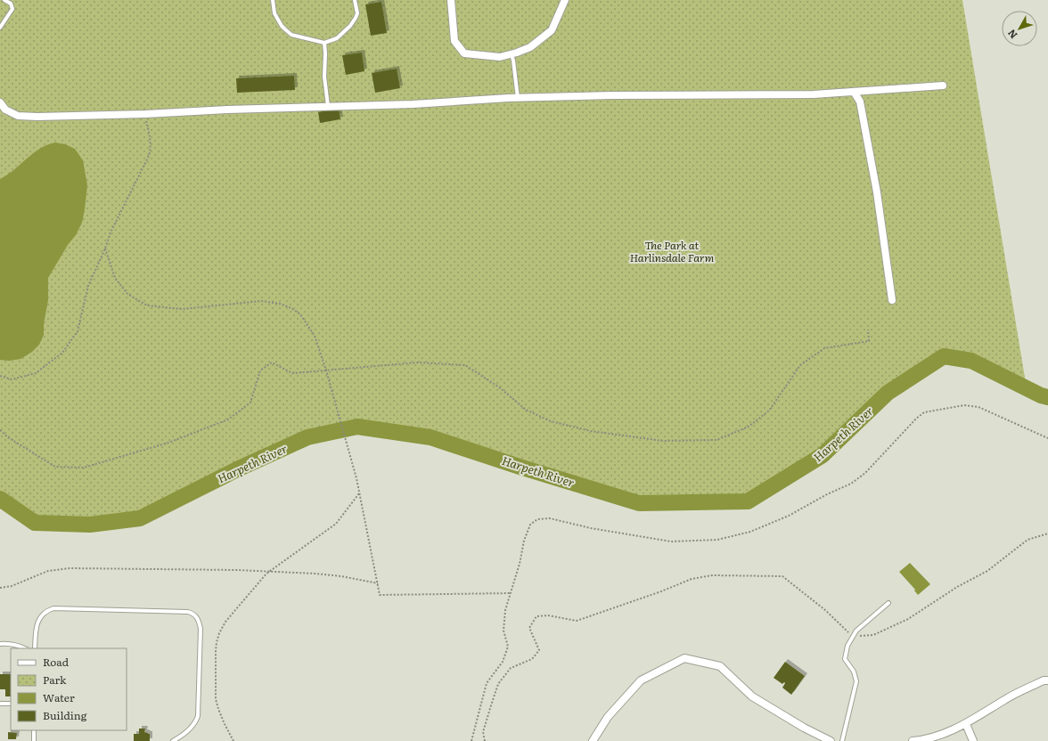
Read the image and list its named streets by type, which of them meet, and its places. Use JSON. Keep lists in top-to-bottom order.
{
  "water": ["Harpeth River"],
  "parks": ["The Park at Harlinsdale Farm"],
  "legend": [
    "Road",
    "Park",
    "Water",
    "Building"
  ],
  "north": "bottom left"
}
